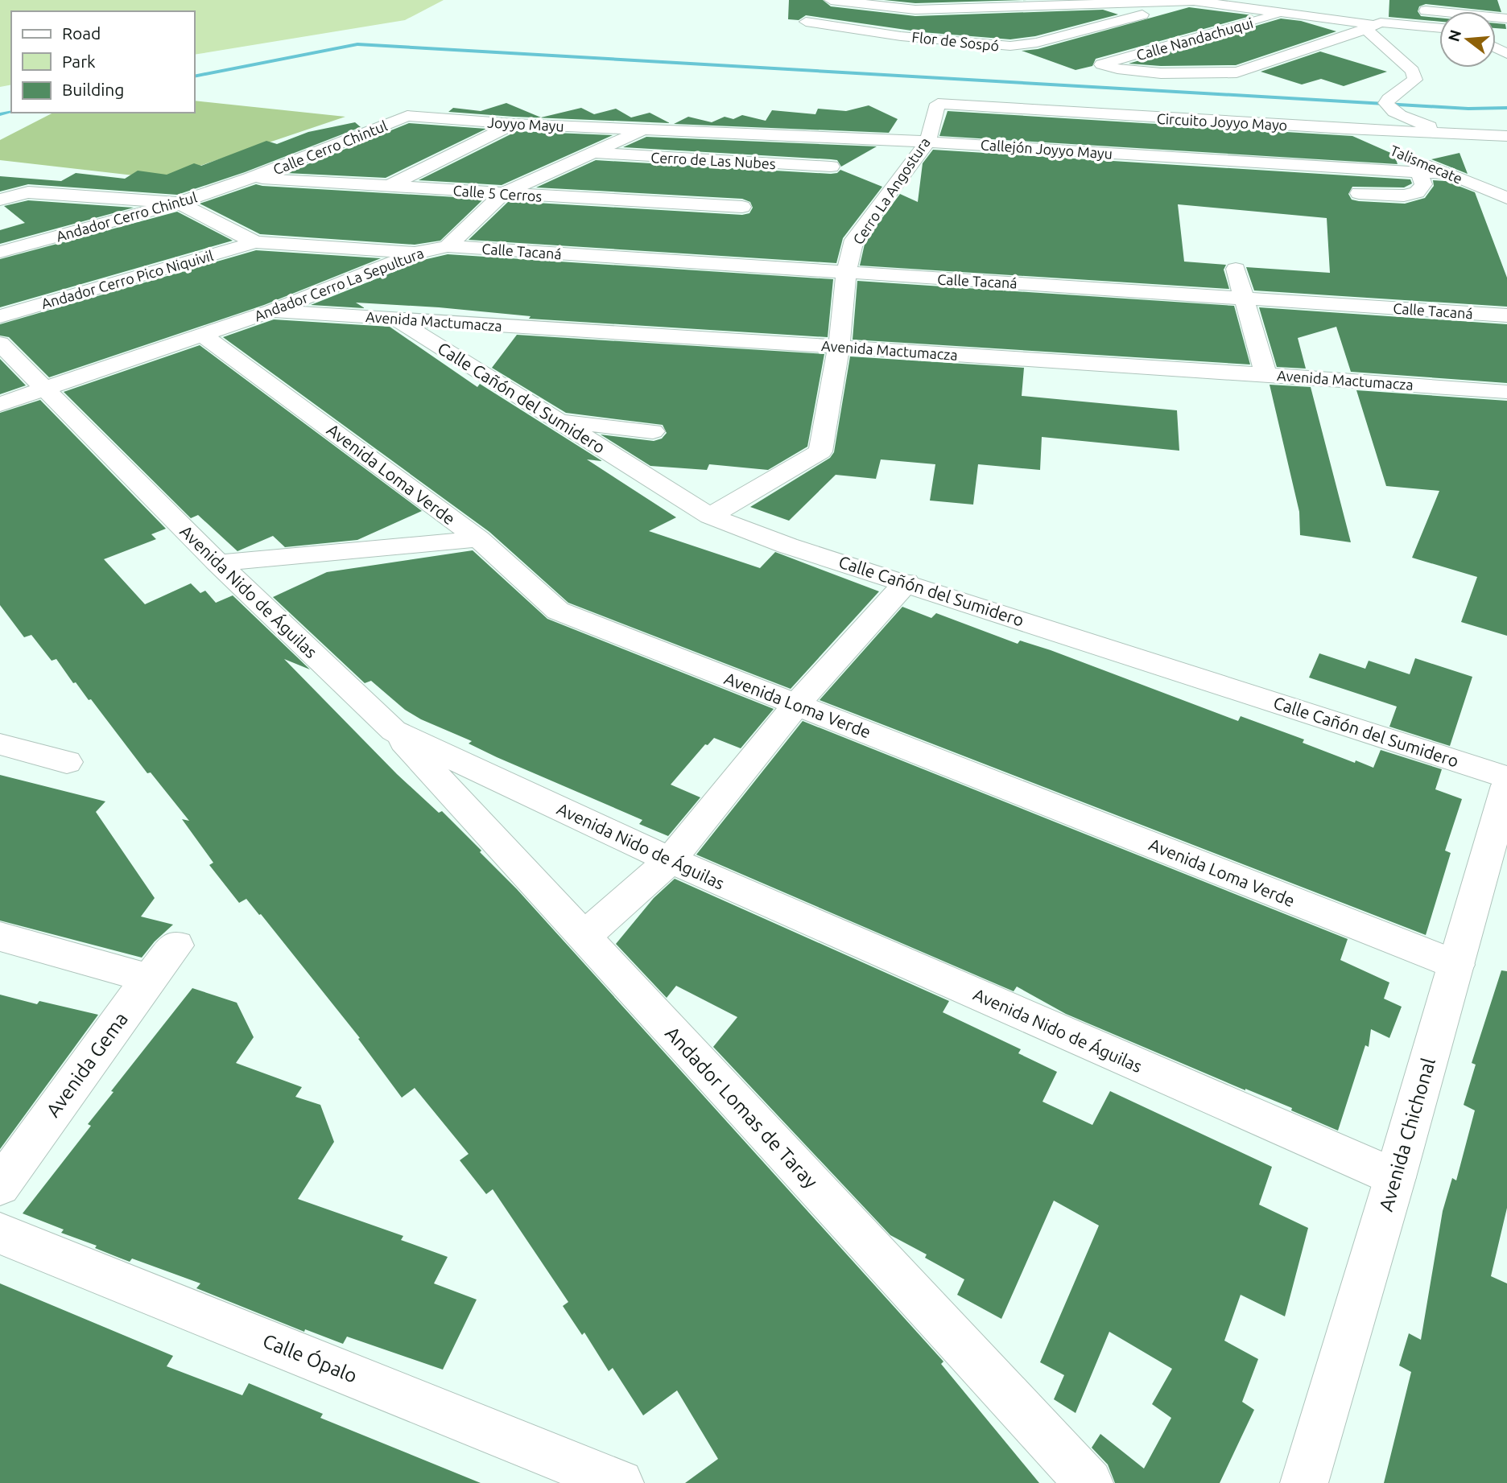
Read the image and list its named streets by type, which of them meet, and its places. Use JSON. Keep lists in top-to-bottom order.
{
  "streets": {
    "street": [
      "Calle Nandachuqui",
      "Flor de Sospó",
      "Circuito Joyyo Mayo",
      "Joyyo Mayu",
      "Calle Cerro Chintul",
      "Callejón Joyyo Mayu",
      "Cerro de Las Nubes",
      "Talismecate",
      "Cerro La Angostura",
      "Calle 5 Cerros",
      "Andador Cerro Chintul",
      "Calle Tacaná",
      "Andador Cerro Pico Niquivil",
      "Andador Cerro La Sepultura",
      "Avenida Mactumacza",
      "Calle Cañón del Sumidero",
      "Avenida Loma Verde",
      "Avenida Nido de Águilas",
      "Avenida Gema",
      "Andador Lomas de Taray",
      "Avenida Chichonal",
      "Calle Ópalo"
    ]
  },
  "crossings": [
    ["Circuito Joyyo Mayo", "Talismecate"],
    ["Circuito Joyyo Mayo", "Cerro La Angostura"],
    ["Joyyo Mayu", "Calle Cerro Chintul"],
    ["Joyyo Mayu", "Callejón Joyyo Mayu"],
    ["Joyyo Mayu", "Andador Cerro La Sepultura"],
    ["Calle Cerro Chintul", "Calle 5 Cerros"],
    ["Calle Cerro Chintul", "Andador Cerro Chintul"],
    ["Callejón Joyyo Mayu", "Talismecate"],
    ["Callejón Joyyo Mayu", "Cerro La Angostura"],
    ["Callejón Joyyo Mayu", "Andador Cerro La Sepultura"],
    ["Cerro de Las Nubes", "Andador Cerro La Sepultura"],
    ["Cerro La Angostura", "Calle Tacaná"],
    ["Cerro La Angostura", "Avenida Mactumacza"],
    ["Cerro La Angostura", "Calle Cañón del Sumidero"],
    ["Calle 5 Cerros", "Andador Cerro Chintul"],
    ["Calle 5 Cerros", "Andador Cerro La Sepultura"],
    ["Calle Tacaná", "Andador Cerro La Sepultura"],
    ["Andador Cerro La Sepultura", "Avenida Mactumacza"],
    ["Andador Cerro La Sepultura", "Avenida Loma Verde"],
    ["Andador Cerro La Sepultura", "Avenida Nido de Águilas"],
    ["Avenida Mactumacza", "Calle Cañón del Sumidero"],
    ["Avenida Loma Verde", "Avenida Chichonal"],
    ["Avenida Nido de Águilas", "Andador Lomas de Taray"],
    ["Avenida Nido de Águilas", "Avenida Chichonal"]
  ],
  "legend": ["Road", "Park", "Building"],
  "north": "left"
}
